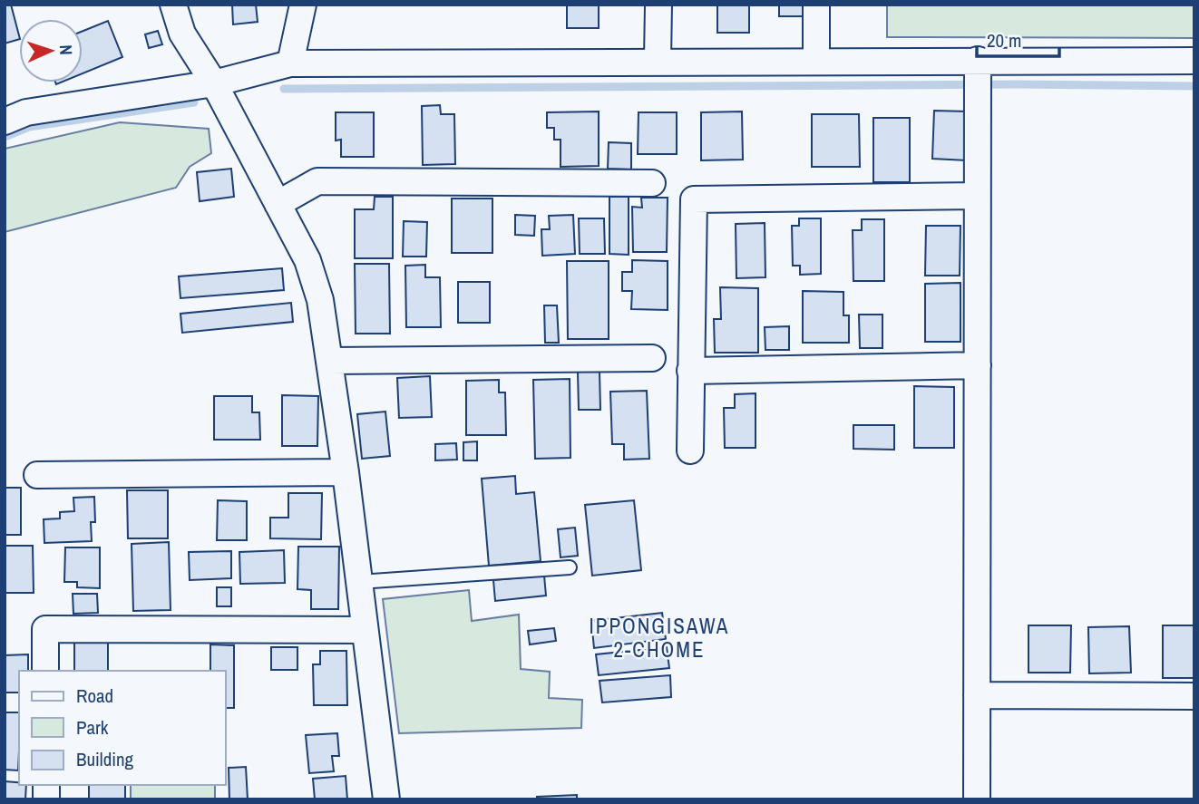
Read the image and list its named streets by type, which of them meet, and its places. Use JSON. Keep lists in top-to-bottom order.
{
  "districts": ["IPPONGISAWA 2-CHOME"],
  "legend": ["Road", "Park", "Building"],
  "scale_bar": "20 m",
  "north": "right"
}
